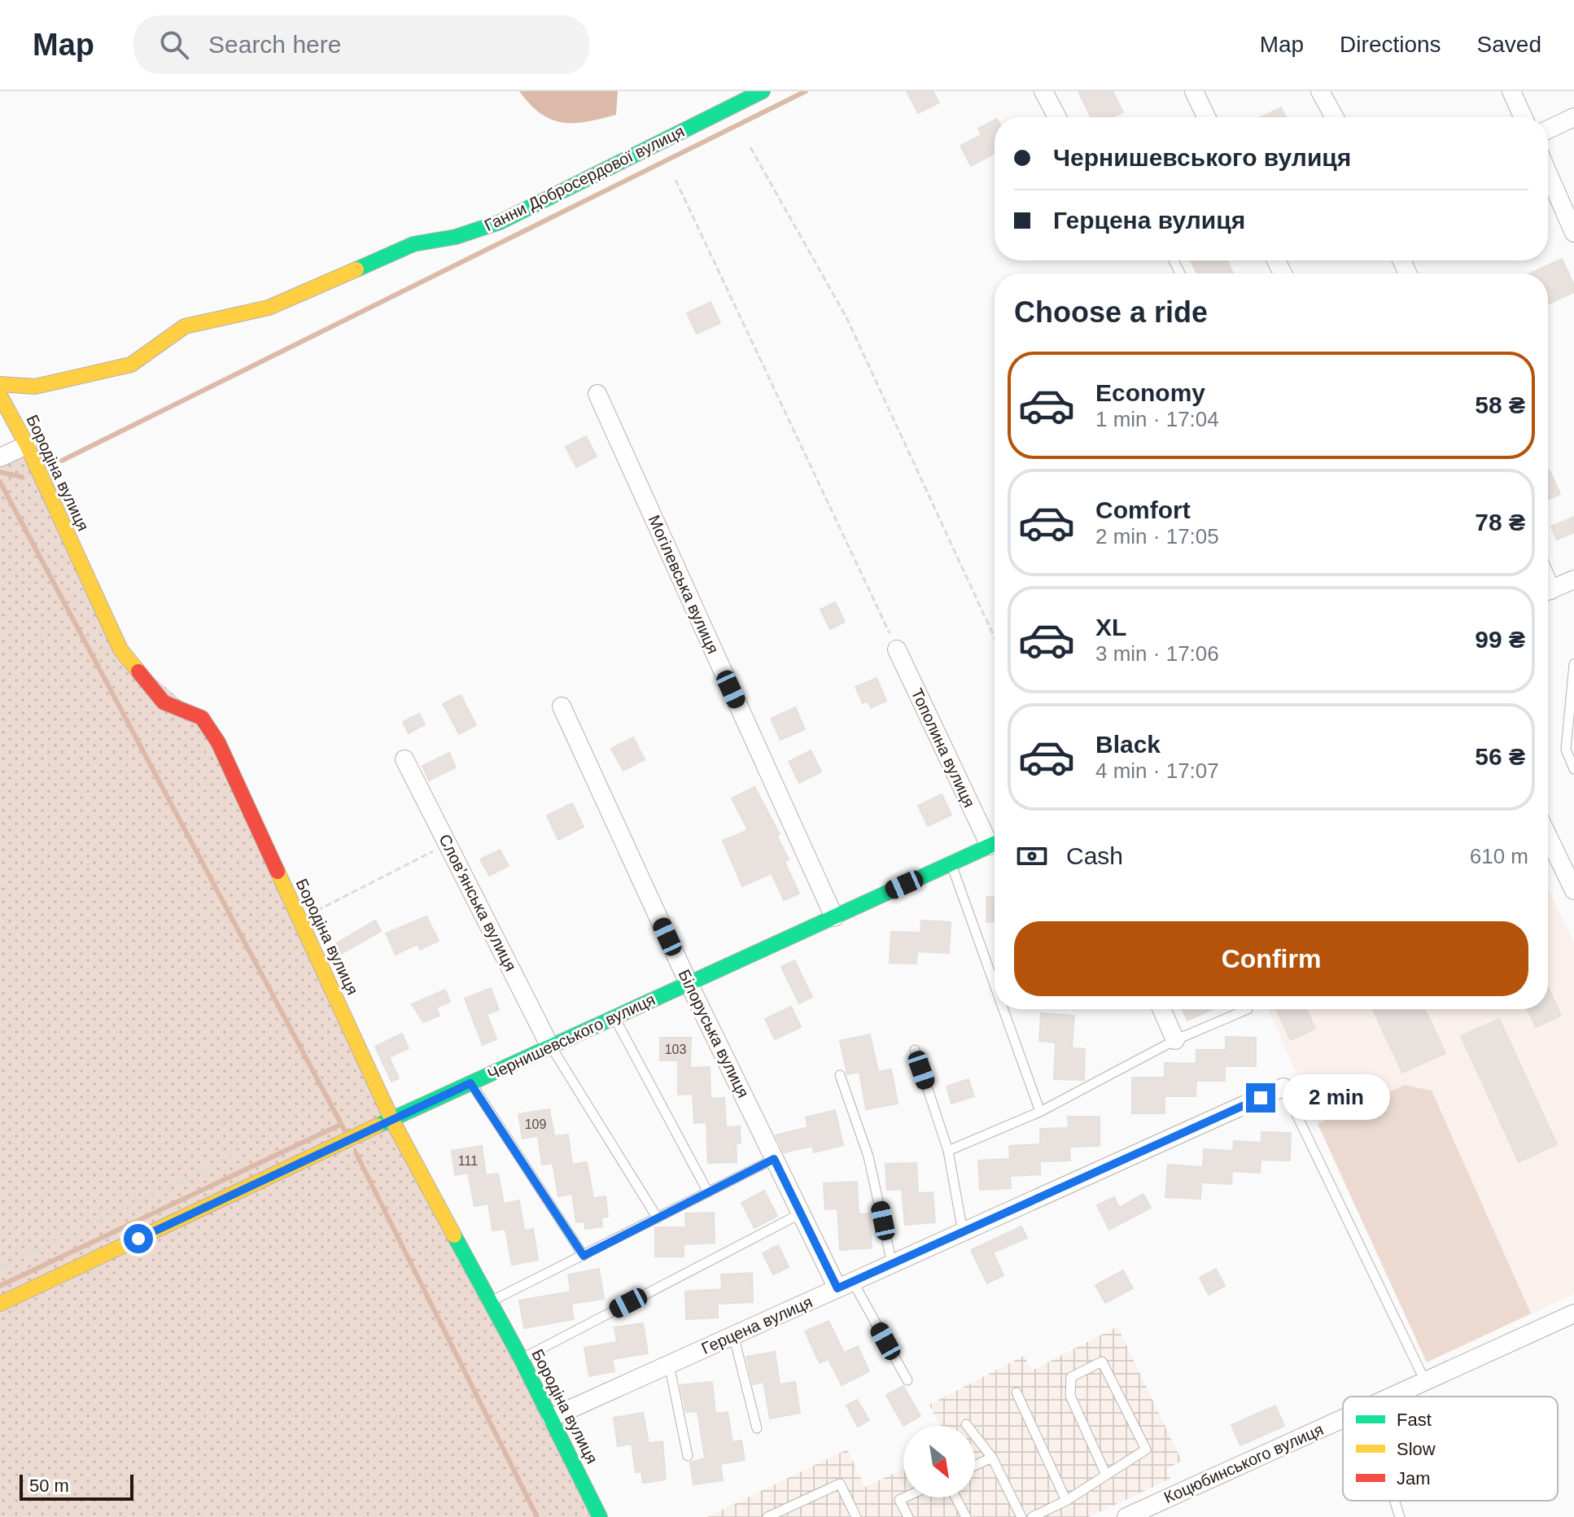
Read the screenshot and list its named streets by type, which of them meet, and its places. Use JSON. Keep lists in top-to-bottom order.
{
  "streets": {
    "street": [
      "Ганни Добросердової вулиця",
      "Бородіна вулиця",
      "Могілевська вулиця",
      "Тополина вулиця",
      "Слов’янська вулиця",
      "Білоруська вулиця",
      "Чернишевського вулиця",
      "Герцена вулиця",
      "Коцюбинського вулиця"
    ]
  },
  "crossings": [
    ["Бородіна вулиця", "Чернишевського вулиця"],
    ["Бородіна вулиця", "Герцена вулиця"],
    ["Могілевська вулиця", "Чернишевського вулиця"],
    ["Слов’янська вулиця", "Чернишевського вулиця"],
    ["Білоруська вулиця", "Чернишевського вулиця"],
    ["Білоруська вулиця", "Герцена вулиця"]
  ],
  "house_numbers": ["103", "109", "111"],
  "legend": ["Fast", "Slow", "Jam"],
  "scale_bar": "50 m",
  "north": "bottom right",
  "page": {
    "header": "Map",
    "search": "Search here",
    "nav": ["Map", "Directions", "Saved"],
    "banner": ["Чернишевського вулиця", "Герцена вулиця"],
    "heading": "Choose a ride",
    "list": [
      {
        "name": "Economy",
        "note": "1 min · 17:04",
        "value": "58 ₴"
      },
      {
        "name": "Comfort",
        "note": "2 min · 17:05",
        "value": "78 ₴"
      },
      {
        "name": "XL",
        "note": "3 min · 17:06",
        "value": "99 ₴"
      },
      {
        "name": "Black",
        "note": "4 min · 17:07",
        "value": "56 ₴"
      }
    ],
    "pay": ["Cash", "610 m"],
    "buttons": "Confirm",
    "bubble": "2 min",
    "scale": "50 m"
  }
}
